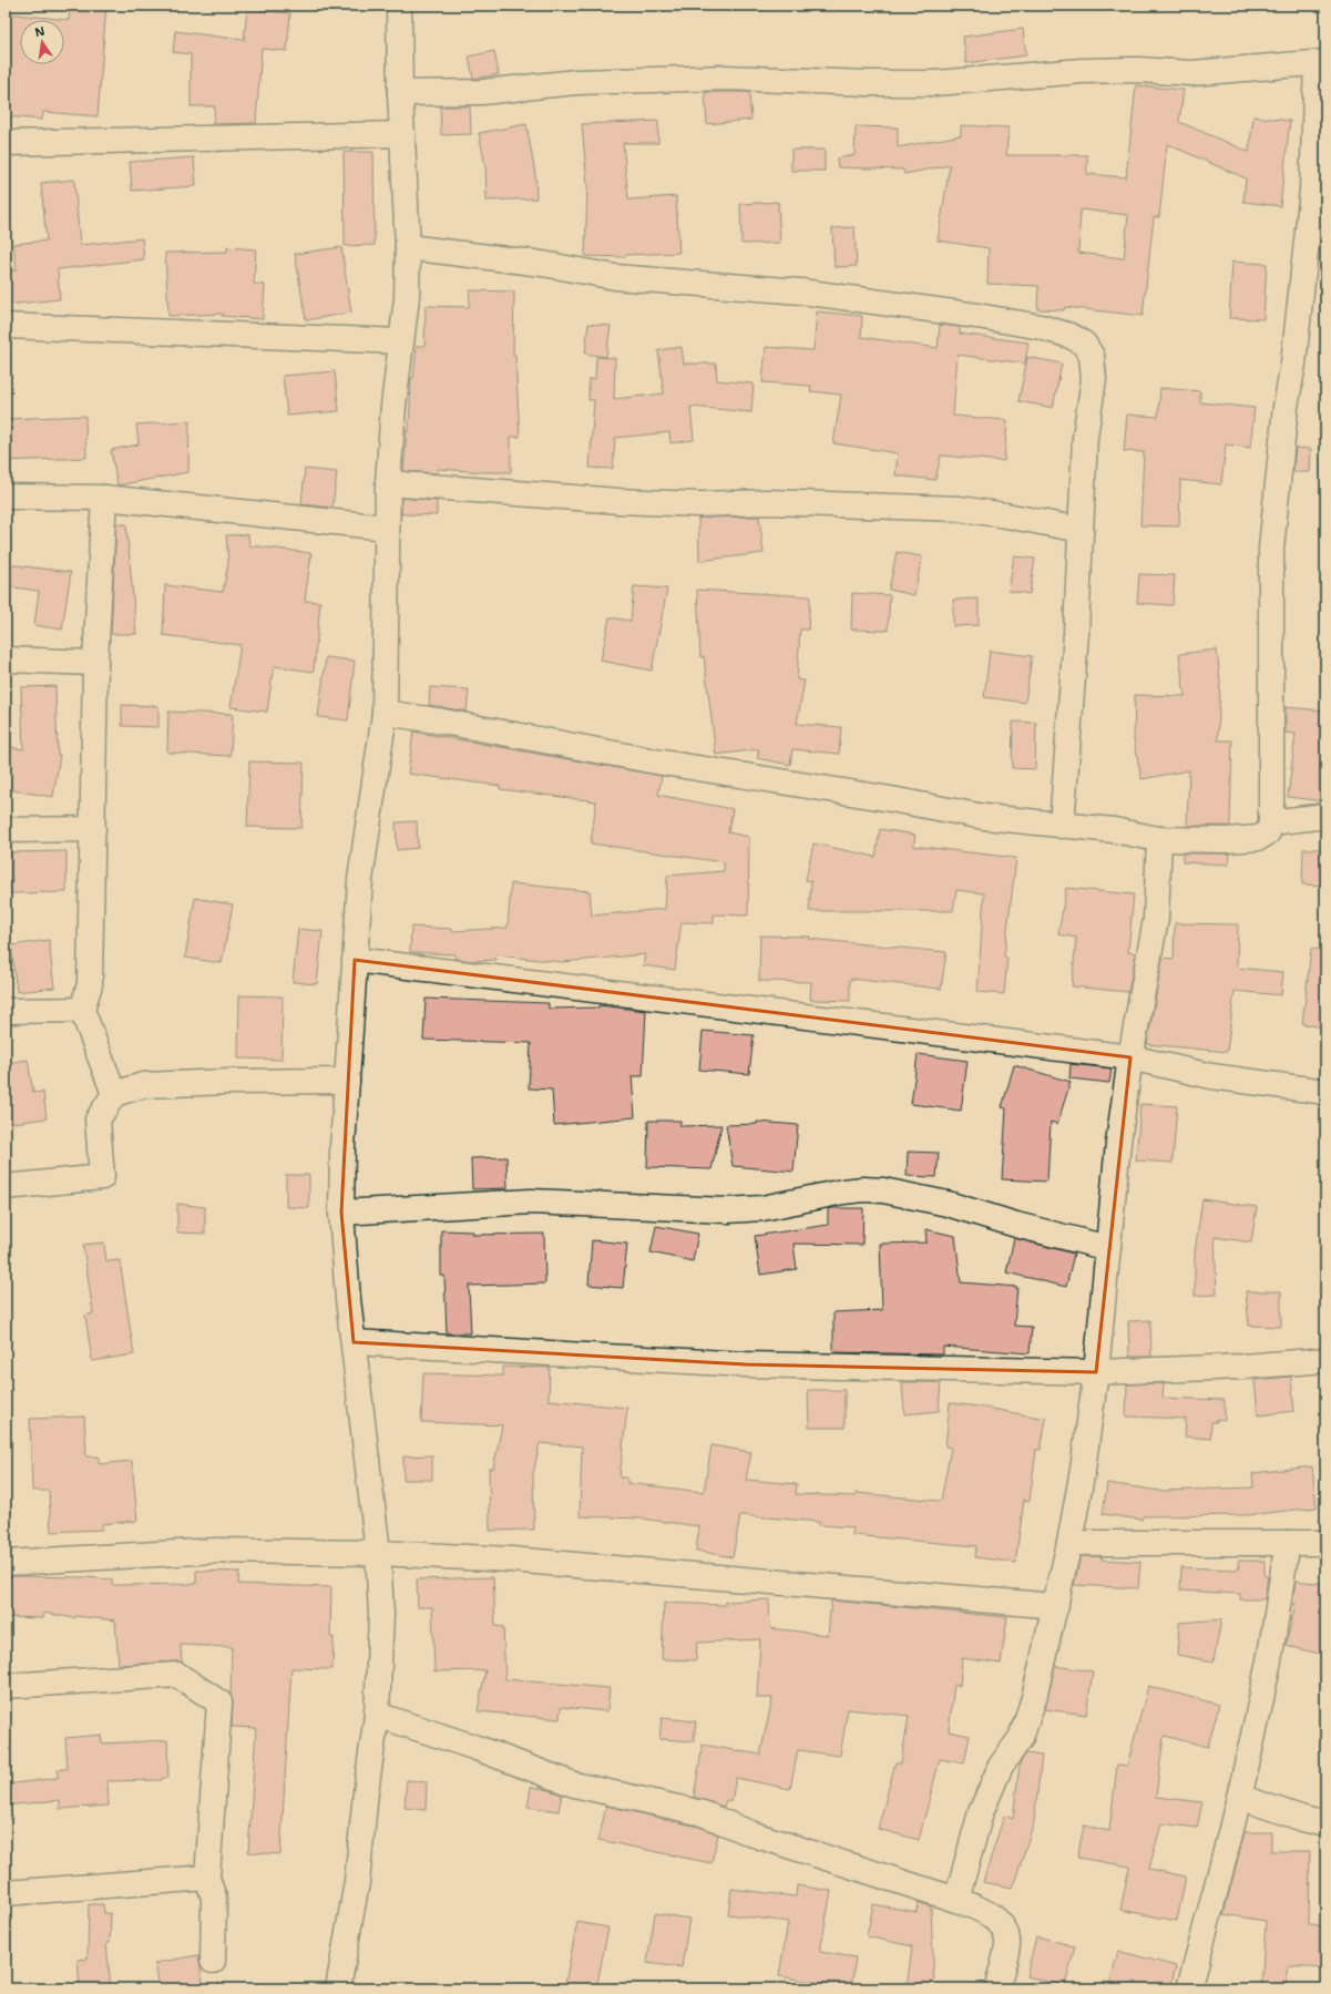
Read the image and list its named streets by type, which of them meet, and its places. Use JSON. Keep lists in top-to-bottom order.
{
  "north": "top"
}
